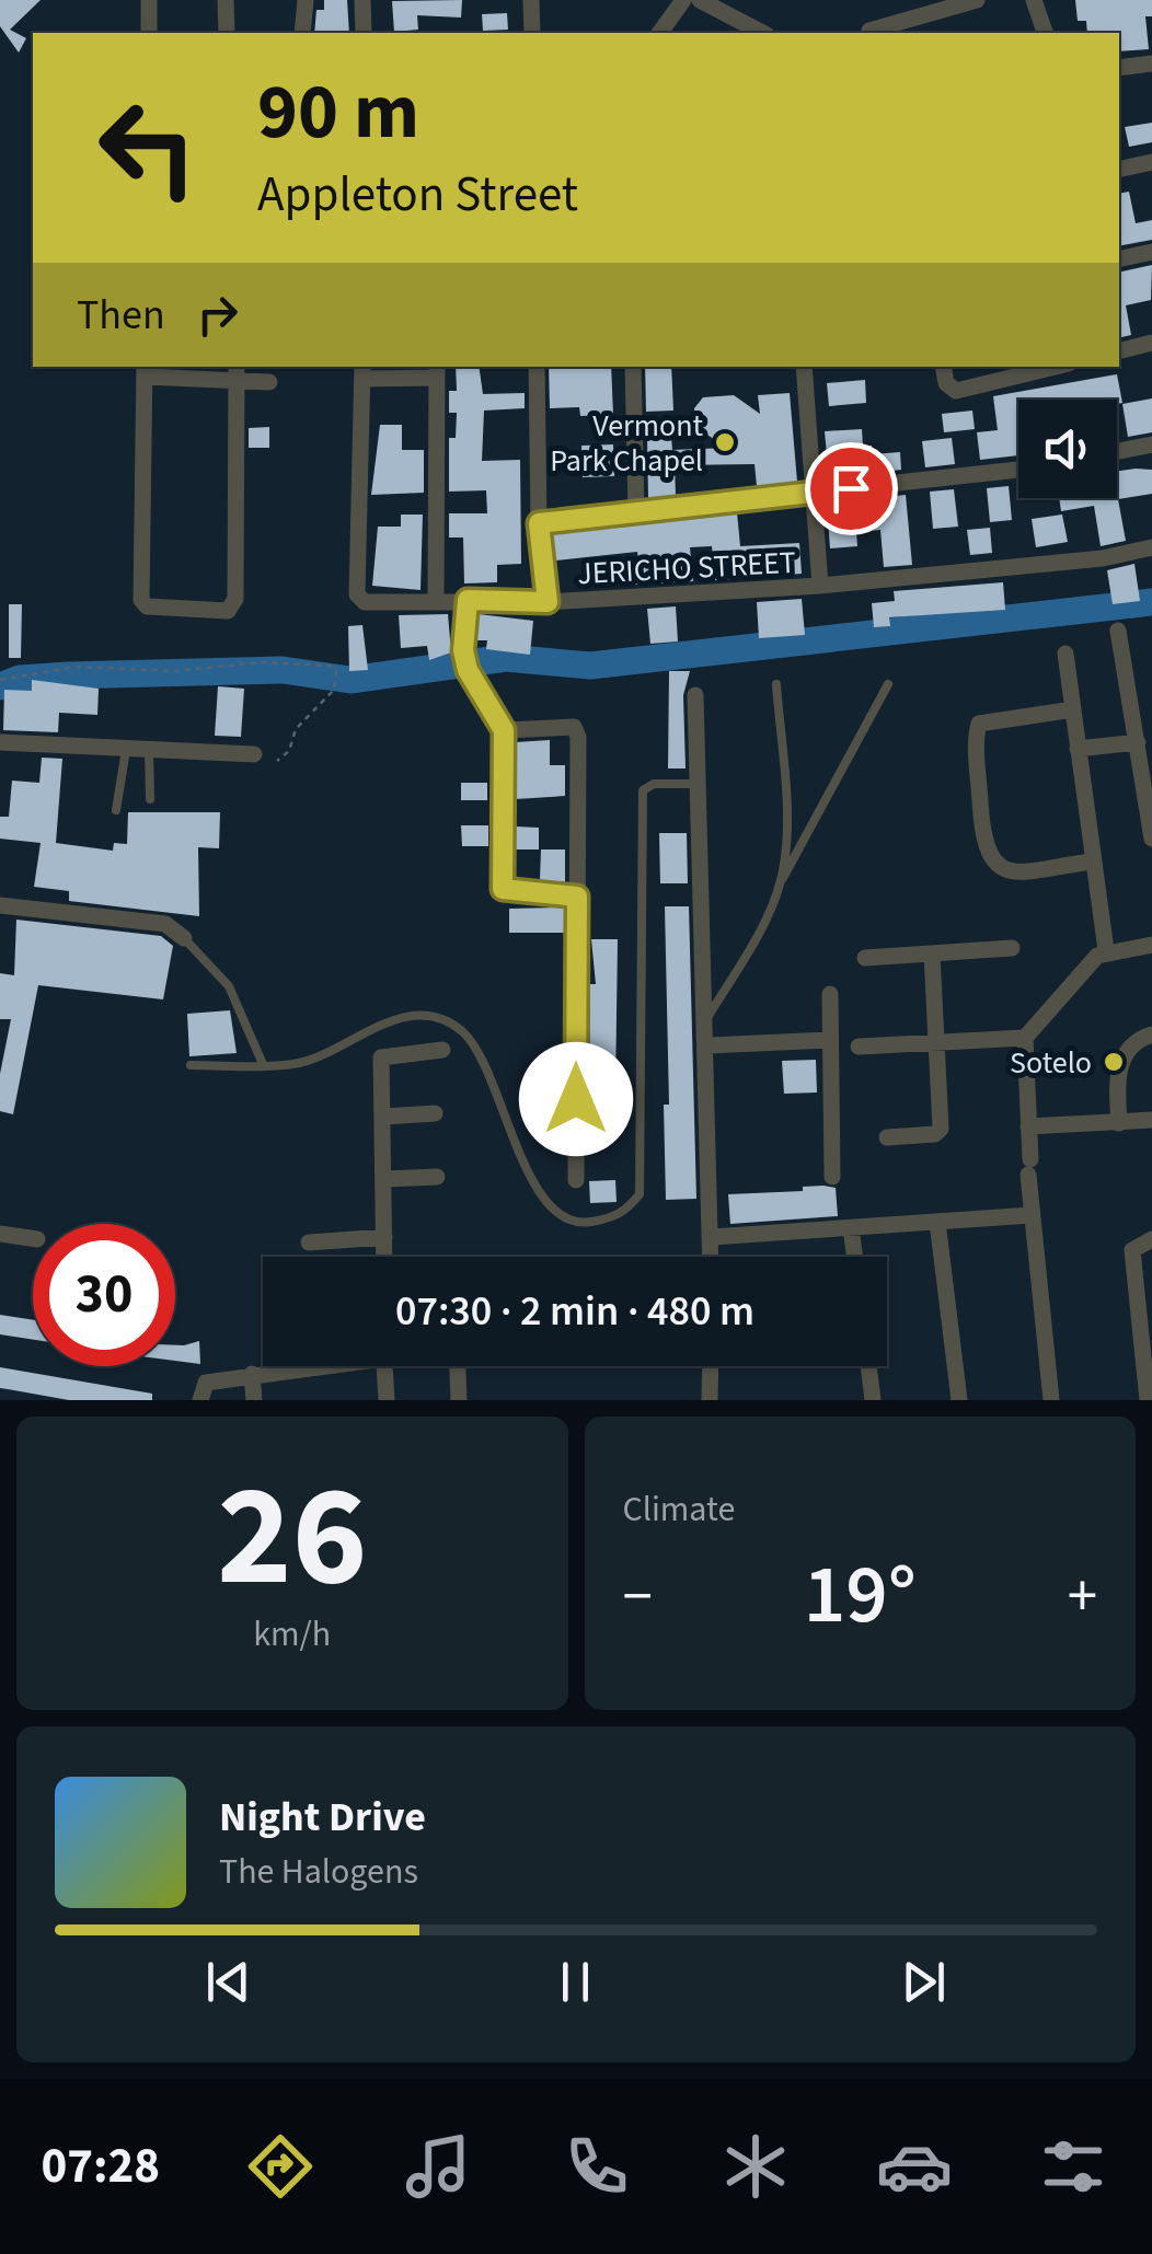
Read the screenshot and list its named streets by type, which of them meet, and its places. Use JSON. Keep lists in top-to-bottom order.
{
  "streets": {
    "street": ["JERICHO STREET"]
  },
  "places": ["Vermont Park Chapel", "Sotelo"],
  "page": {
    "turn": ["90 m", "Appleton Street"],
    "then": "Then",
    "limit": "30",
    "trip": "07:30 · 2 min · 480 m",
    "tile": [
      ["26", "km/h"],
      "Climate"
    ],
    "heat": ["−", "19°", "+"],
    "song": ["Night Drive", "The Halogens"],
    "tabs": "07:28"
  }
}
